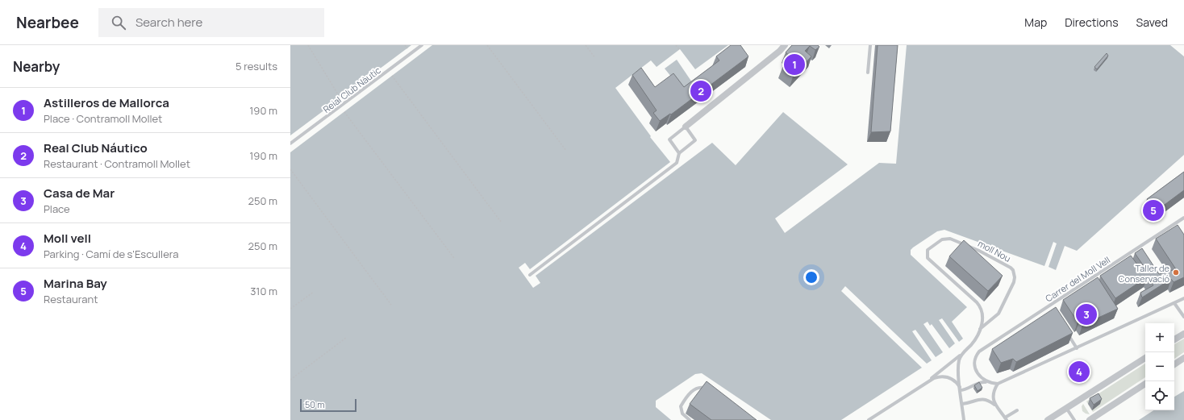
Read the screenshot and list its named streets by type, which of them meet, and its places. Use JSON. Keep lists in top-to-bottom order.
{
  "streets": {
    "lane": ["Reial Club Nàutic", "moll Nou", "Carrer del Moll Vell"]
  },
  "places": ["Taller de Conservació"],
  "scale_bar": "50 m",
  "page": {
    "header": "Nearbee",
    "search": "Search here",
    "nav": ["Map", "Directions", "Saved"],
    "heading": ["Nearby", "5 results"],
    "pins": [
      "1",
      "2",
      "5",
      "3",
      "4"
    ],
    "list": [
      {
        "mark": "1",
        "name": "Astilleros de Mallorca",
        "note": "Place · Contramoll Mollet",
        "value": "190 m"
      },
      {
        "mark": "2",
        "name": "Real Club Náutico",
        "note": "Restaurant · Contramoll Mollet",
        "value": "190 m"
      },
      {
        "mark": "3",
        "name": "Casa de Mar",
        "note": "Place",
        "value": "250 m"
      },
      {
        "mark": "4",
        "name": "Moll vell",
        "note": "Parking · Camí de s'Escullera",
        "value": "250 m"
      },
      {
        "mark": "5",
        "name": "Marina Bay",
        "note": "Restaurant",
        "value": "310 m"
      }
    ],
    "map_buttons": ["+", "−"],
    "scale": "50 m"
  }
}
